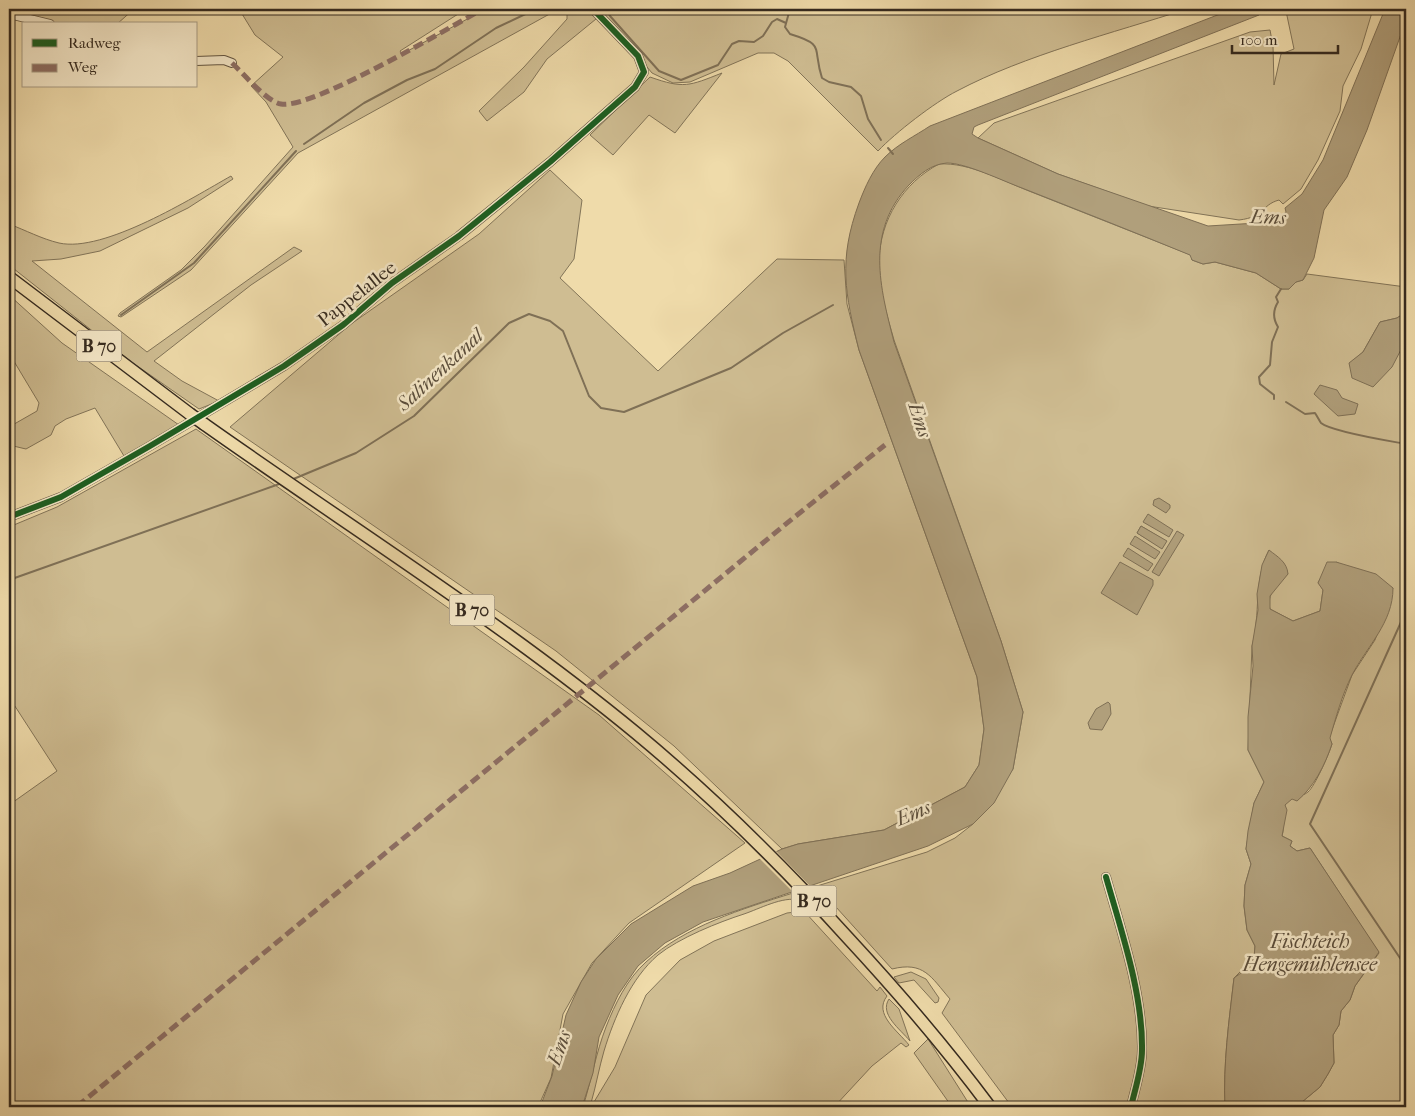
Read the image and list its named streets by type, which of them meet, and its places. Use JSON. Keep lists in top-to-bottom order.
{
  "streets": {
    "main road": ["B 70"],
    "street": ["Pappelallee"]
  },
  "water": ["Ems", "Salinenkanal", "Fischteich Hengemühlensee"],
  "legend": ["Radweg", "Weg"],
  "scale_bar": "100 m"
}
